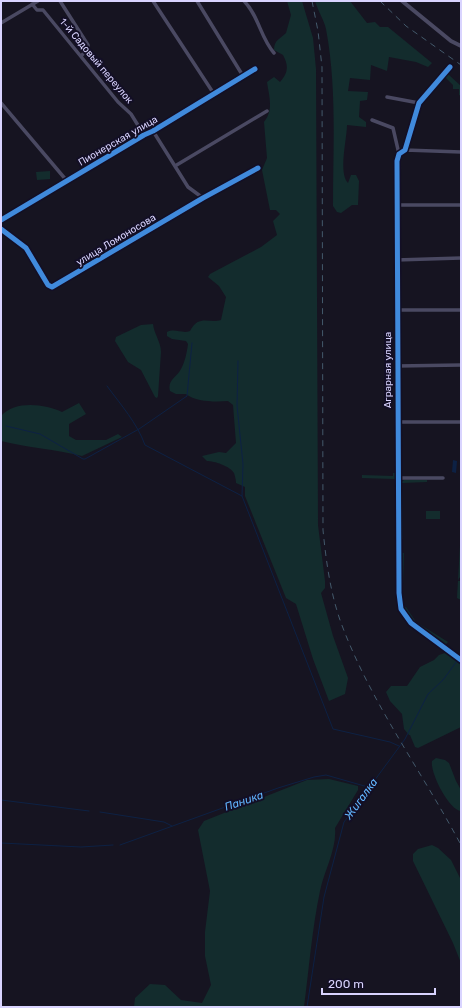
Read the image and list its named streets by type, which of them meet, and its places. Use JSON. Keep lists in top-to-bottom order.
{
  "streets": {
    "street": [
      "1-й Садовый переулок",
      "Пионерская улица",
      "улица Ломоносова",
      "Аграрная улица"
    ]
  },
  "crossings": [
    ["1-й Садовый переулок", "Пионерская улица"]
  ],
  "water": ["Жигалка", "Паника"],
  "scale_bar": "200 m"
}
